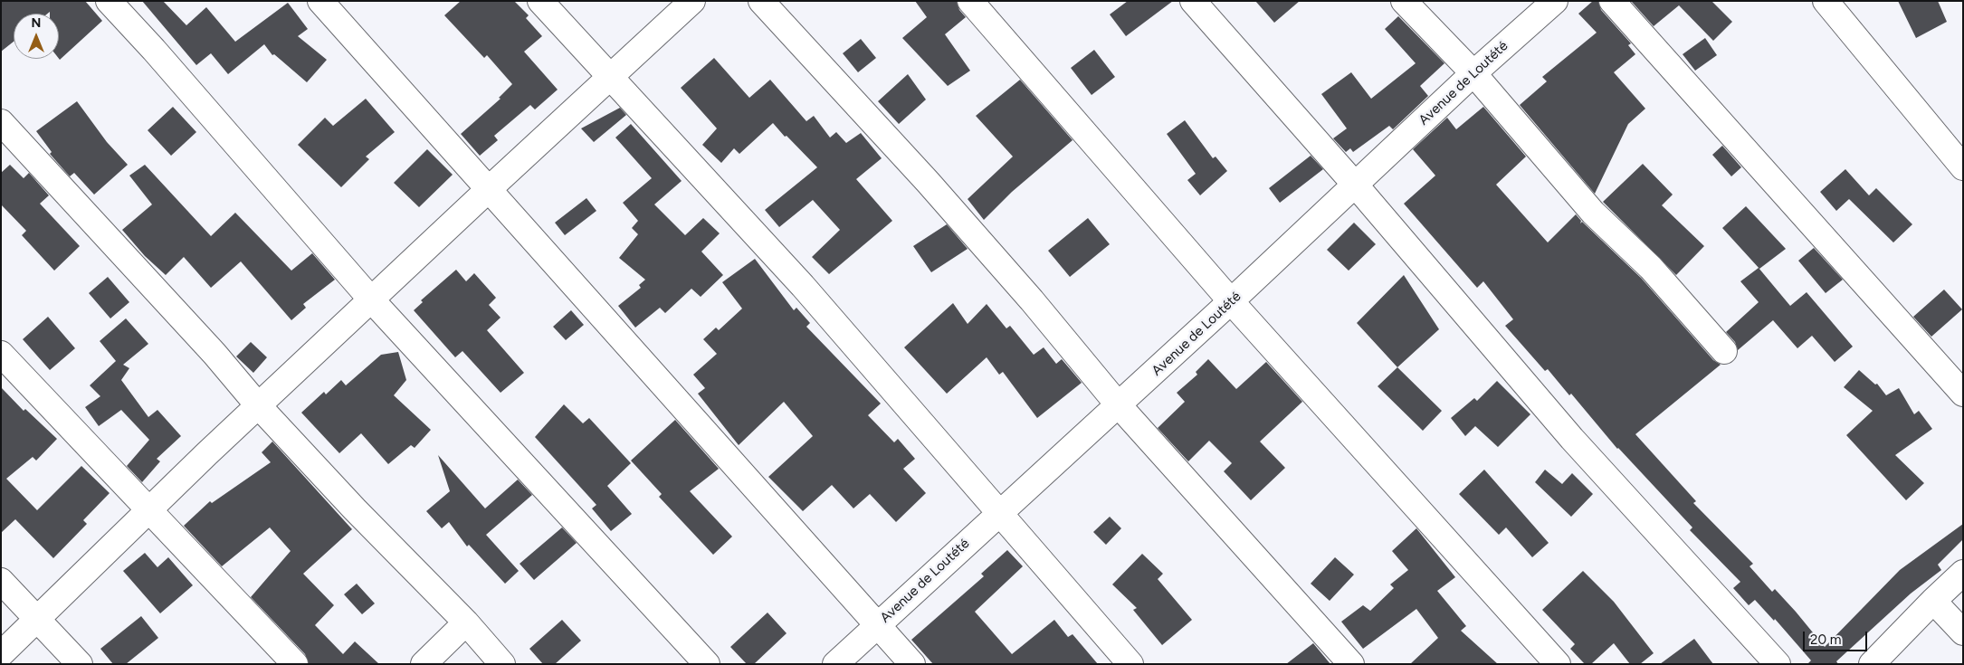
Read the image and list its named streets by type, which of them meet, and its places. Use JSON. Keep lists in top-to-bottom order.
{
  "streets": {
    "street": ["Avenue de Loutété"]
  },
  "scale_bar": "20 m",
  "north": "top"
}
